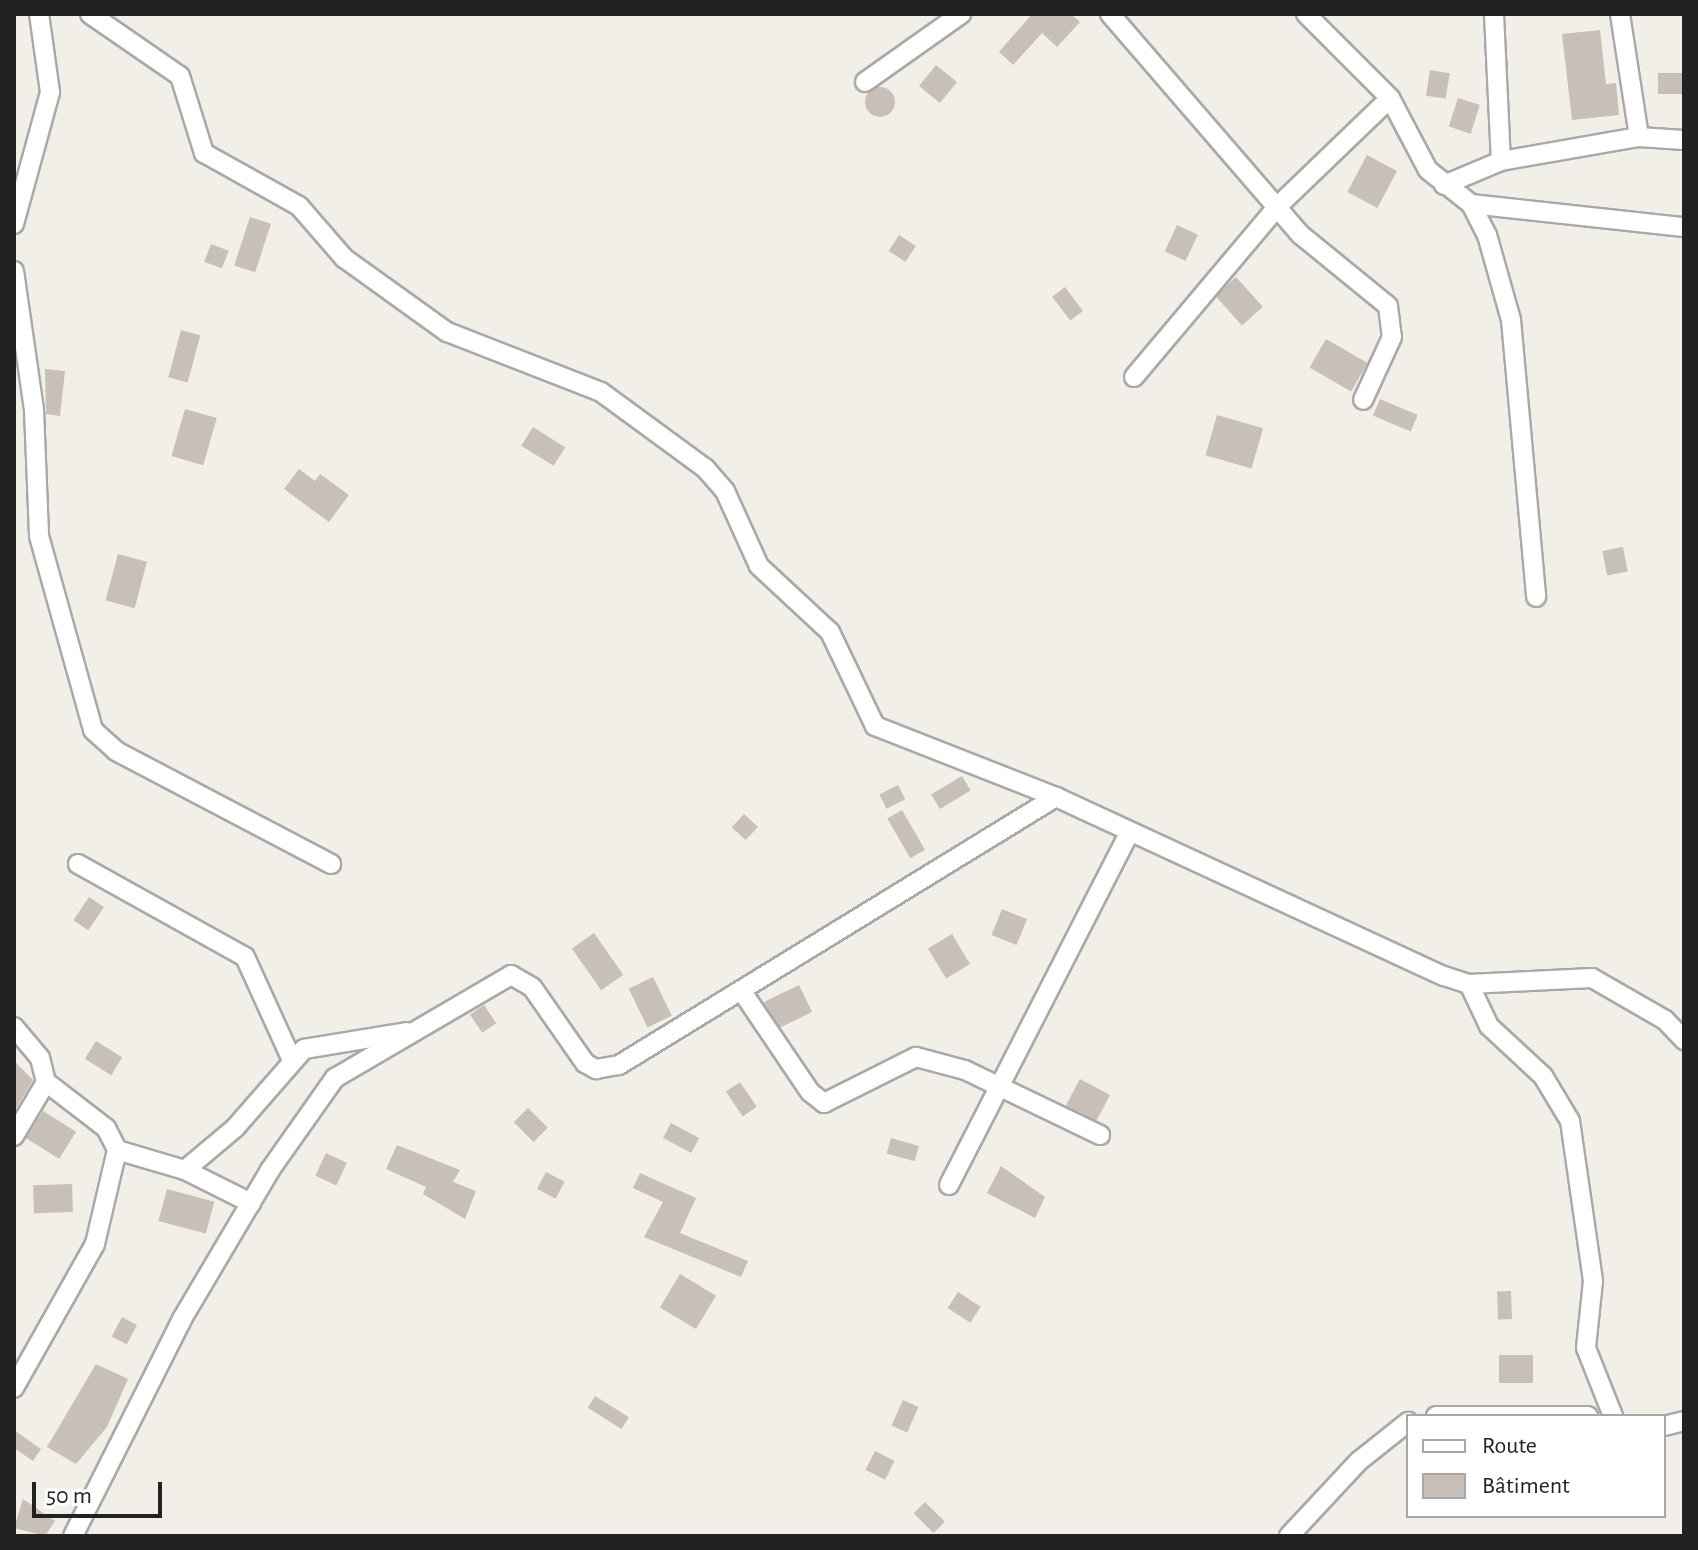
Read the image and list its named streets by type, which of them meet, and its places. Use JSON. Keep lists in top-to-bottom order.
{
  "legend": ["Route", "Bâtiment"],
  "scale_bar": "50 m"
}
